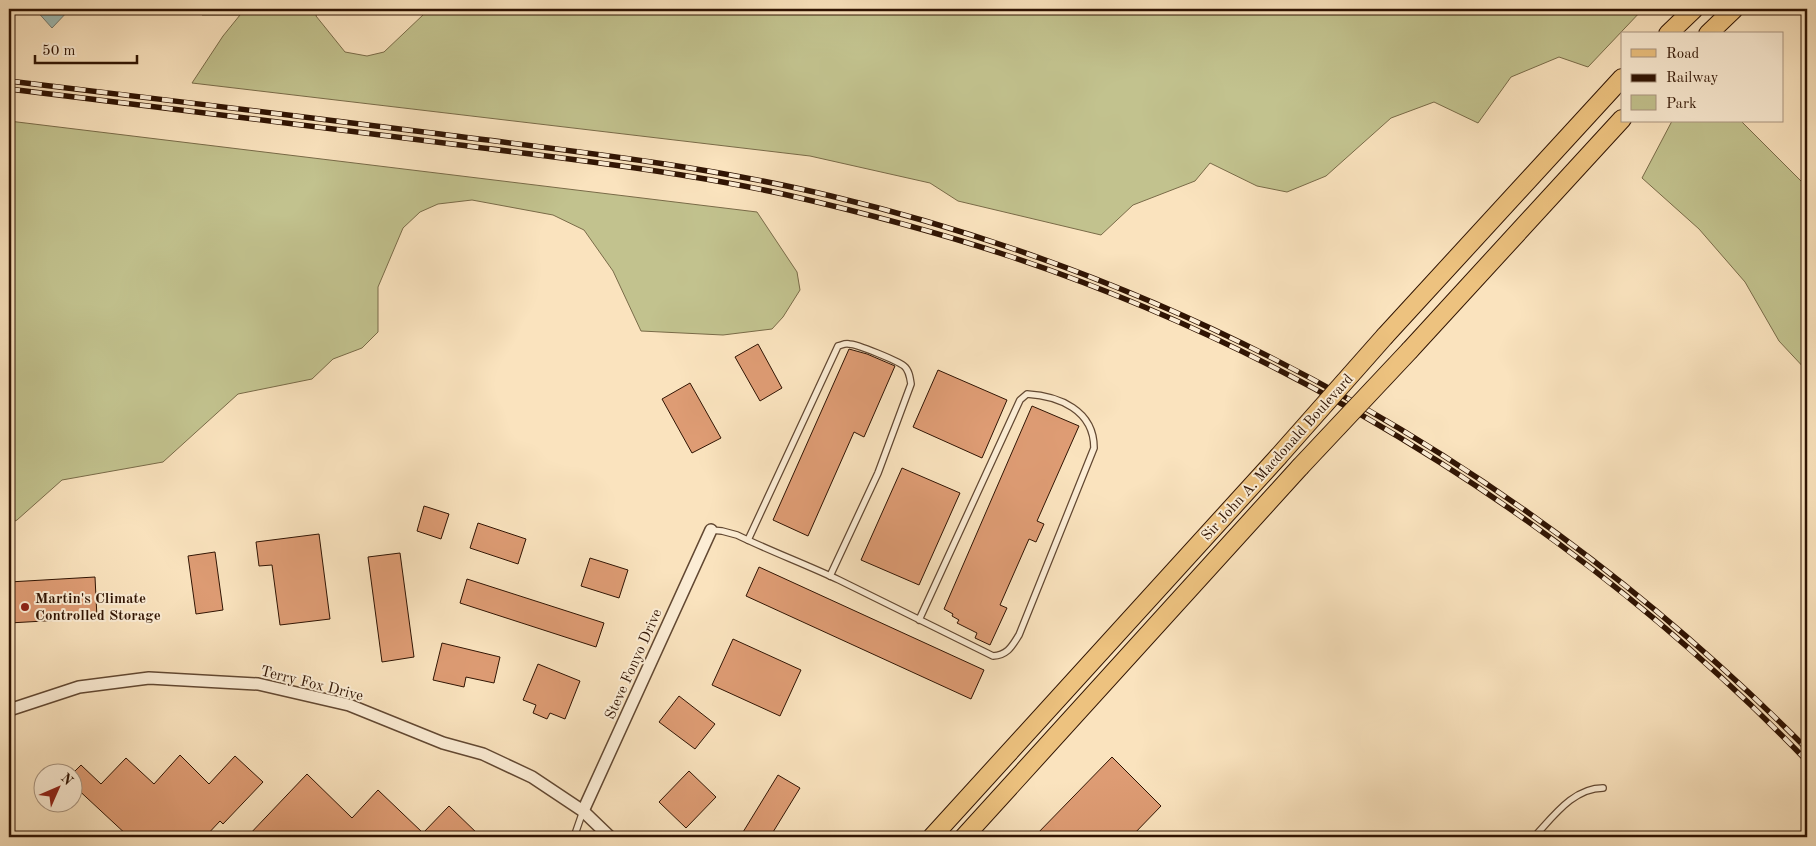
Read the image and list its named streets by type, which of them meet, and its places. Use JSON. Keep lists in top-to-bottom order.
{
  "streets": {
    "main road": ["Sir John A. Macdonald Boulevard"],
    "street": ["Steve Fonyo Drive", "Terry Fox Drive"]
  },
  "crossings": [
    ["Steve Fonyo Drive", "Terry Fox Drive"]
  ],
  "places": ["Martin's Climate Controlled Storage"],
  "legend": ["Road", "Railway", "Park"],
  "scale_bar": "50 m",
  "north": "top right"
}
